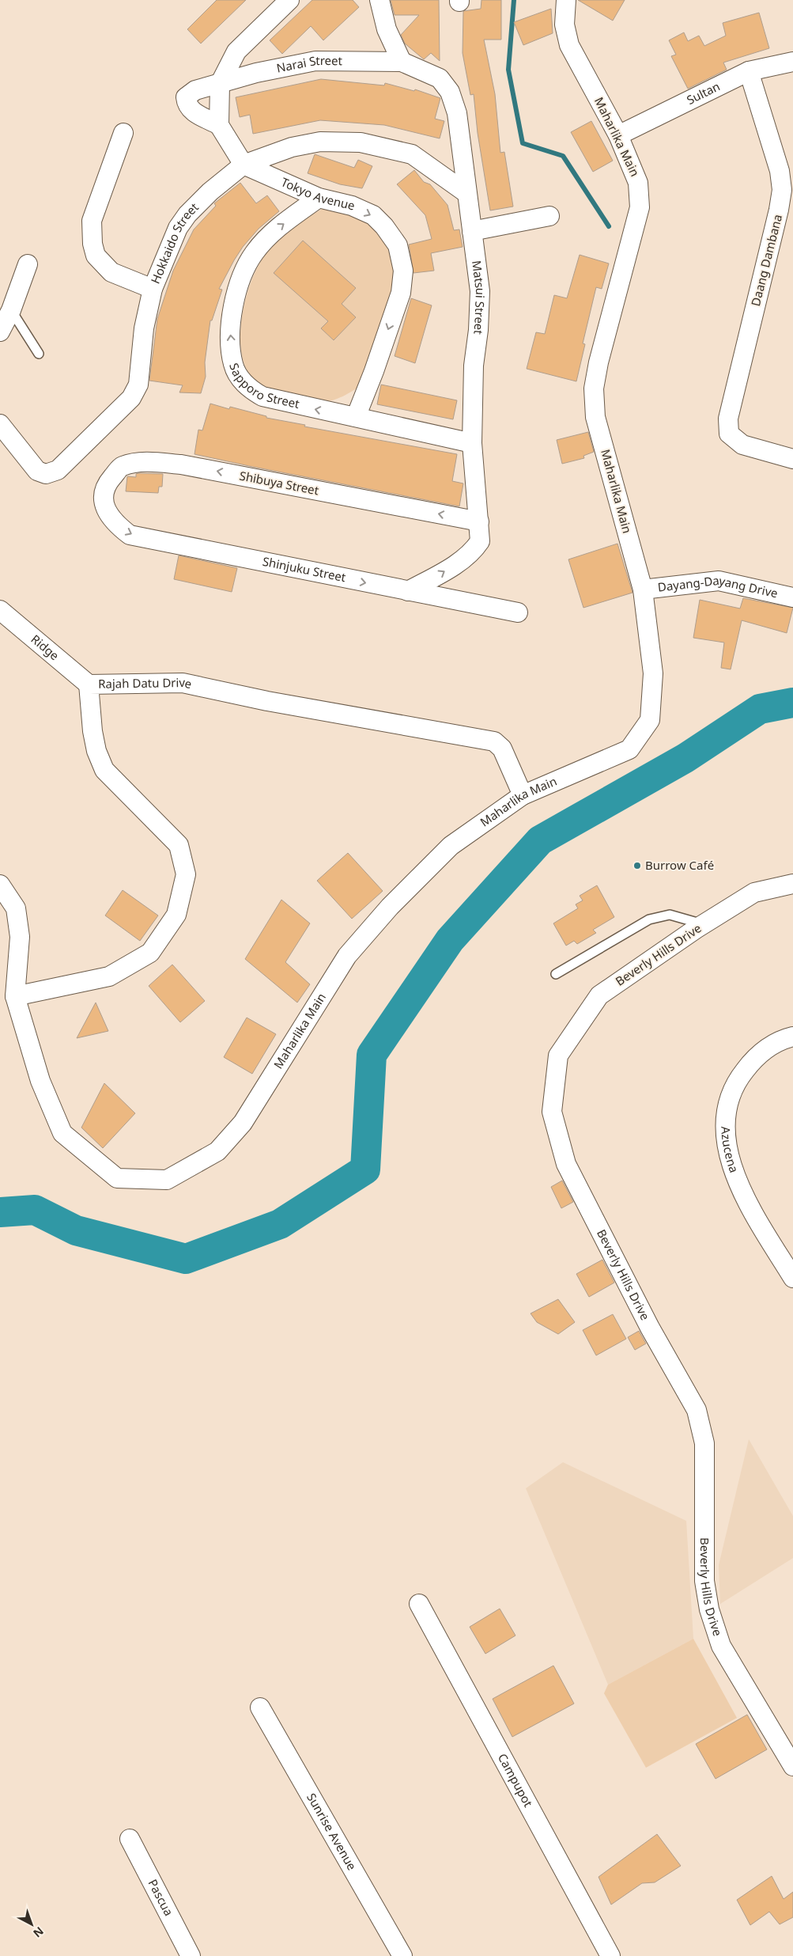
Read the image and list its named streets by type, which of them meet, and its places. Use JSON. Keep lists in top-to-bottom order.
{
  "streets": {
    "street": [
      "Narai Street",
      "Sultan",
      "Maharlika Main",
      "Tokyo Avenue",
      "Hokkaido Street",
      "Daang Dambana",
      "Matsui Street",
      "Sapporo Street",
      "Shibuya Street",
      "Shinjuku Street",
      "Dayang-Dayang Drive",
      "Ridge",
      "Rajah Datu Drive",
      "Beverly Hills Drive",
      "Azucena",
      "Campupot",
      "Sunrise Avenue",
      "Pascua"
    ]
  },
  "crossings": [
    ["Narai Street", "Matsui Street"],
    ["Sultan", "Maharlika Main"],
    ["Sultan", "Daang Dambana"],
    ["Maharlika Main", "Dayang-Dayang Drive"],
    ["Maharlika Main", "Rajah Datu Drive"],
    ["Tokyo Avenue", "Hokkaido Street"],
    ["Tokyo Avenue", "Sapporo Street"],
    ["Hokkaido Street", "Matsui Street"],
    ["Matsui Street", "Sapporo Street"],
    ["Matsui Street", "Shibuya Street"],
    ["Matsui Street", "Shinjuku Street"],
    ["Shibuya Street", "Shinjuku Street"],
    ["Ridge", "Rajah Datu Drive"]
  ],
  "one_way": ["Tokyo Avenue", "Shibuya Street", "Shinjuku Street"],
  "places": ["Burrow Café"],
  "north": "bottom right"
}
